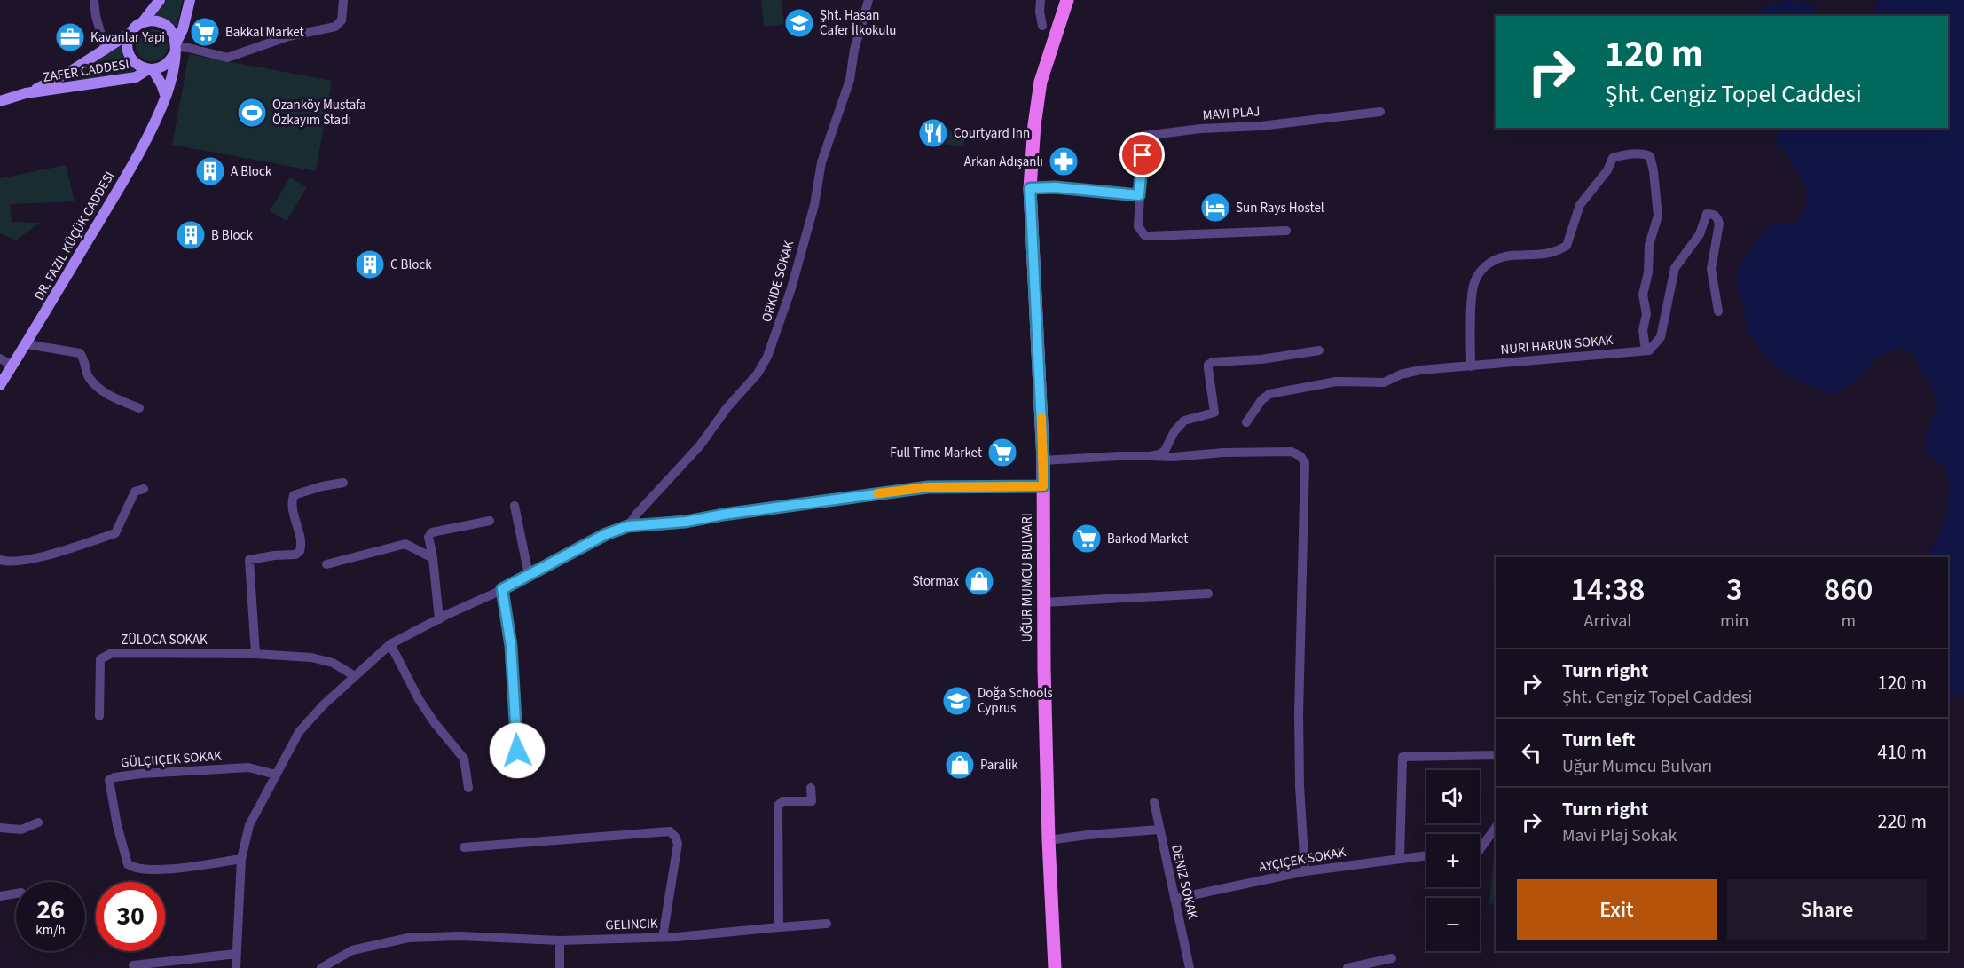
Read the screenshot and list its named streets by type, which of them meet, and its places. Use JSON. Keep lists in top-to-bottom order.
{
  "streets": {
    "street": [
      "ZAFER CADDESI",
      "MAVI PLAJ",
      "ORKIDE SOKAK",
      "NURI HARUN SOKAK",
      "ZÜLOCA SOKAK",
      "GÜLÇIIÇEK SOKAK",
      "AYÇIÇEK SOKAK",
      "DENIZ SOKAK",
      "GELINCIK"
    ]
  },
  "crossings": [
    ["AYÇIÇEK SOKAK", "DENIZ SOKAK"]
  ],
  "places": {
    "school or university": ["Şht. Hasan Cafer İlkokulu", "Doğa Schools Cyprus"],
    "supermarket": ["Bakkal Market", "Full Time Market", "Barkod Market"],
    "office": ["Kavanlar Yapi"],
    "sports": ["Ozanköy Mustafa Özkayım Stadı"],
    "restaurant": ["Courtyard Inn"],
    "pharmacy": ["Arkan Adışanlı"],
    "building": ["A Block", "B Block", "C Block"],
    "hotel": ["Sun Rays Hostel"],
    "shop": ["Stormax", "Paralik"]
  },
  "page": {
    "turn": ["120 m", "Şht. Cengiz Topel Caddesi"],
    "eta": [
      "14:38",
      "Arrival",
      "3",
      "min",
      "860",
      "m"
    ],
    "list": [
      {
        "name": "Turn right",
        "note": "Şht. Cengiz Topel Caddesi",
        "value": "120 m"
      },
      {
        "name": "Turn left",
        "note": "Uğur Mumcu Bulvarı",
        "value": "410 m"
      },
      {
        "name": "Turn right",
        "note": "Mavi Plaj Sokak",
        "value": "220 m"
      }
    ],
    "map_buttons": ["+", "−"],
    "buttons": ["Exit", "Share"],
    "speed": "26 km/h",
    "limit": "30"
  }
}
